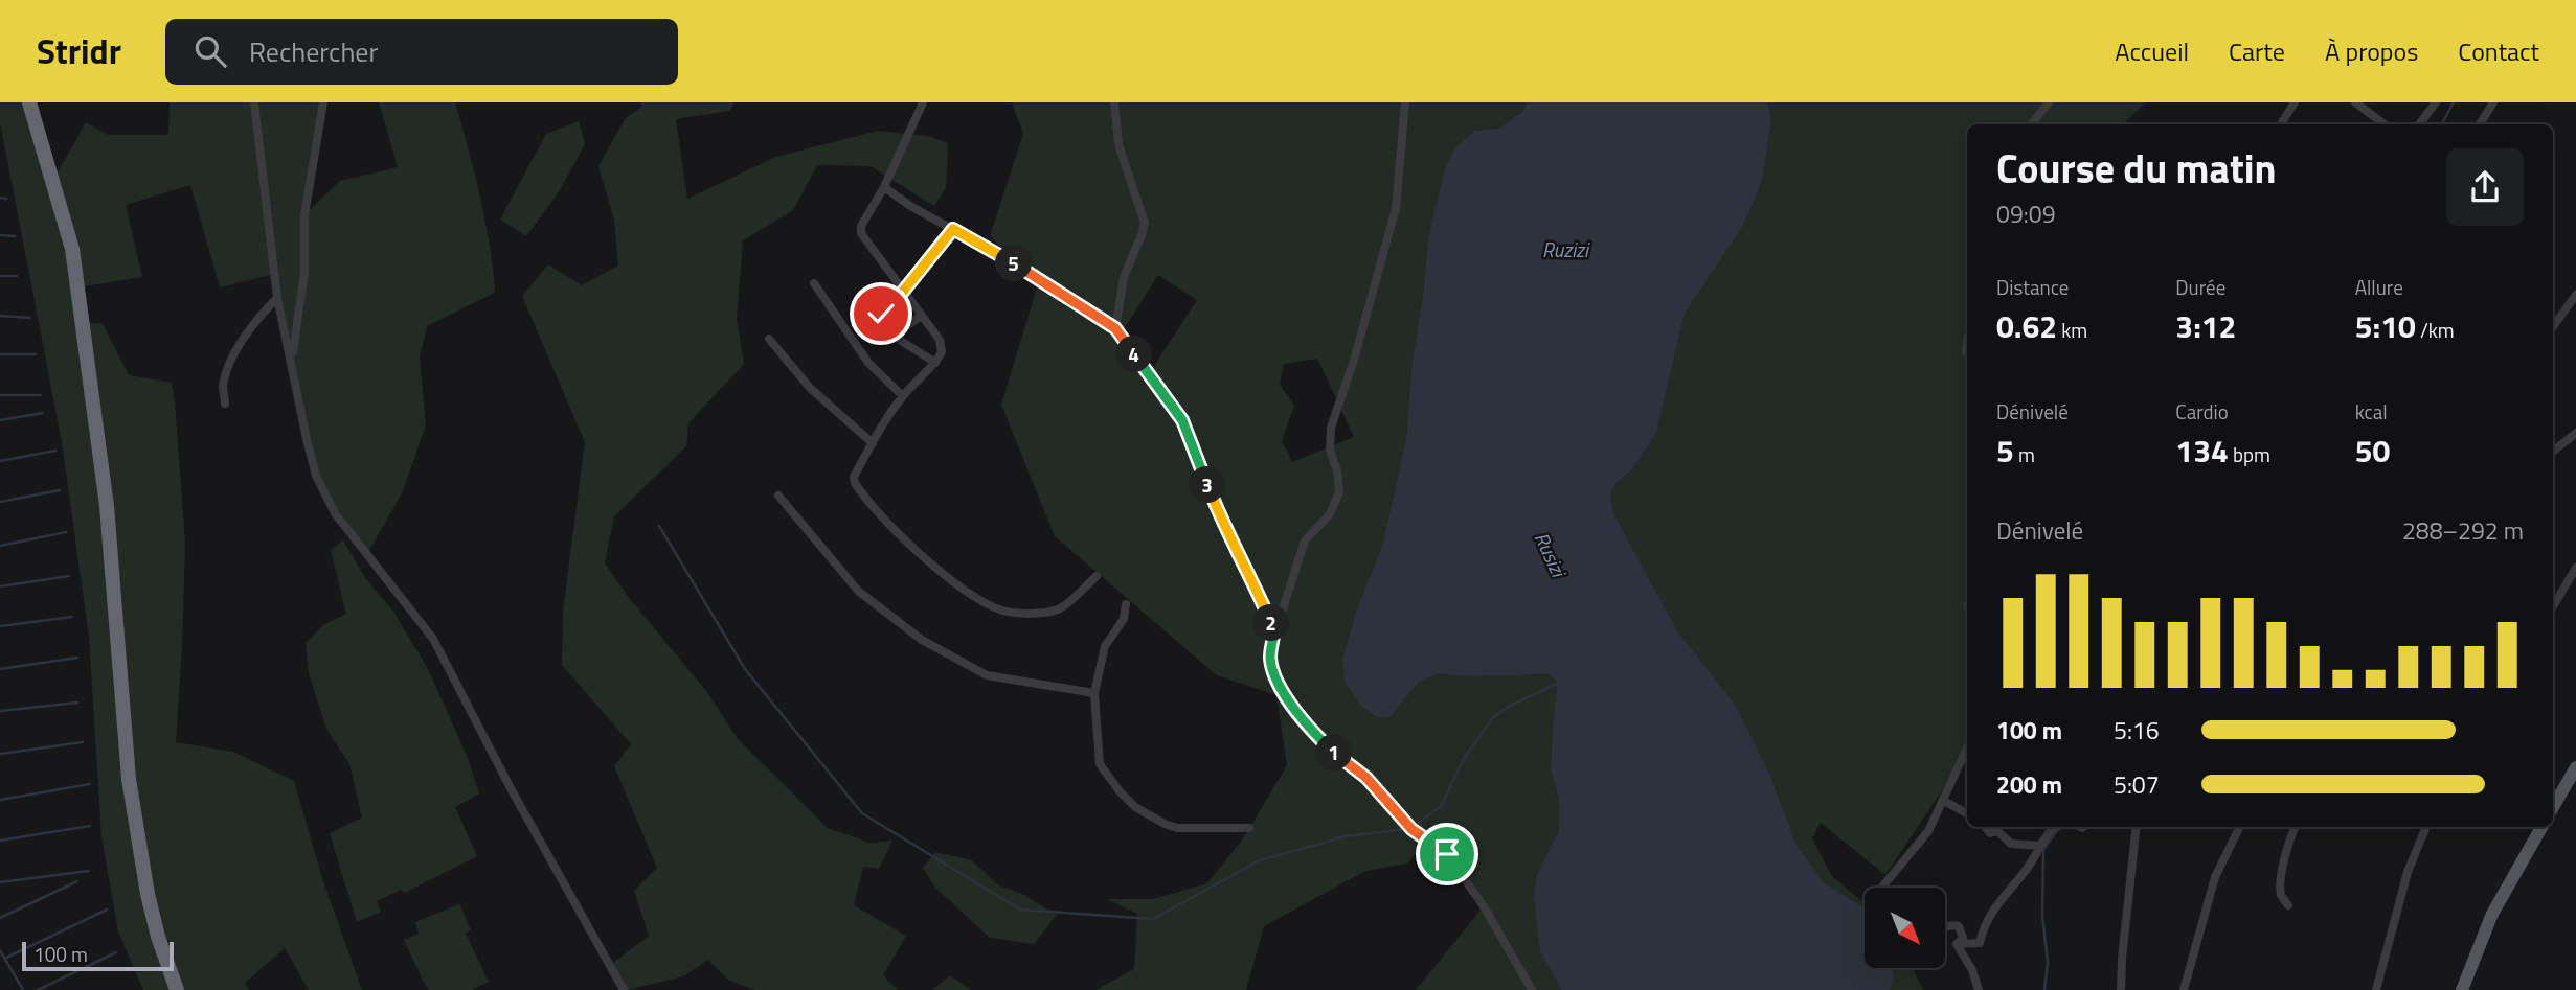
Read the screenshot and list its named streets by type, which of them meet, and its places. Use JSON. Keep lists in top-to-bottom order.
{
  "water": ["Ruzizi", "Rusizi"],
  "scale_bar": "100 m",
  "north": "bottom right",
  "page": {
    "header": "Stridr",
    "search": "Rechercher",
    "nav": [
      "Accueil",
      "Carte",
      "À propos",
      "Contact"
    ],
    "heading": ["Course du matin", "09:09"],
    "pins": [
      "5",
      "4",
      "3",
      "2",
      "1"
    ],
    "stats": [
      ["Distance", "0.62 km"],
      ["Durée", "3:12"],
      ["Allure", "5:10 /km"],
      ["Dénivelé", "5 m"],
      ["Cardio", "134 bpm"],
      ["kcal", "50"]
    ],
    "chart": ["Dénivelé", "288–292 m"],
    "list": [
      {
        "name": "100 m",
        "note": "5:16"
      },
      {
        "name": "200 m",
        "note": "5:07"
      }
    ],
    "scale": "100 m"
  }
}
